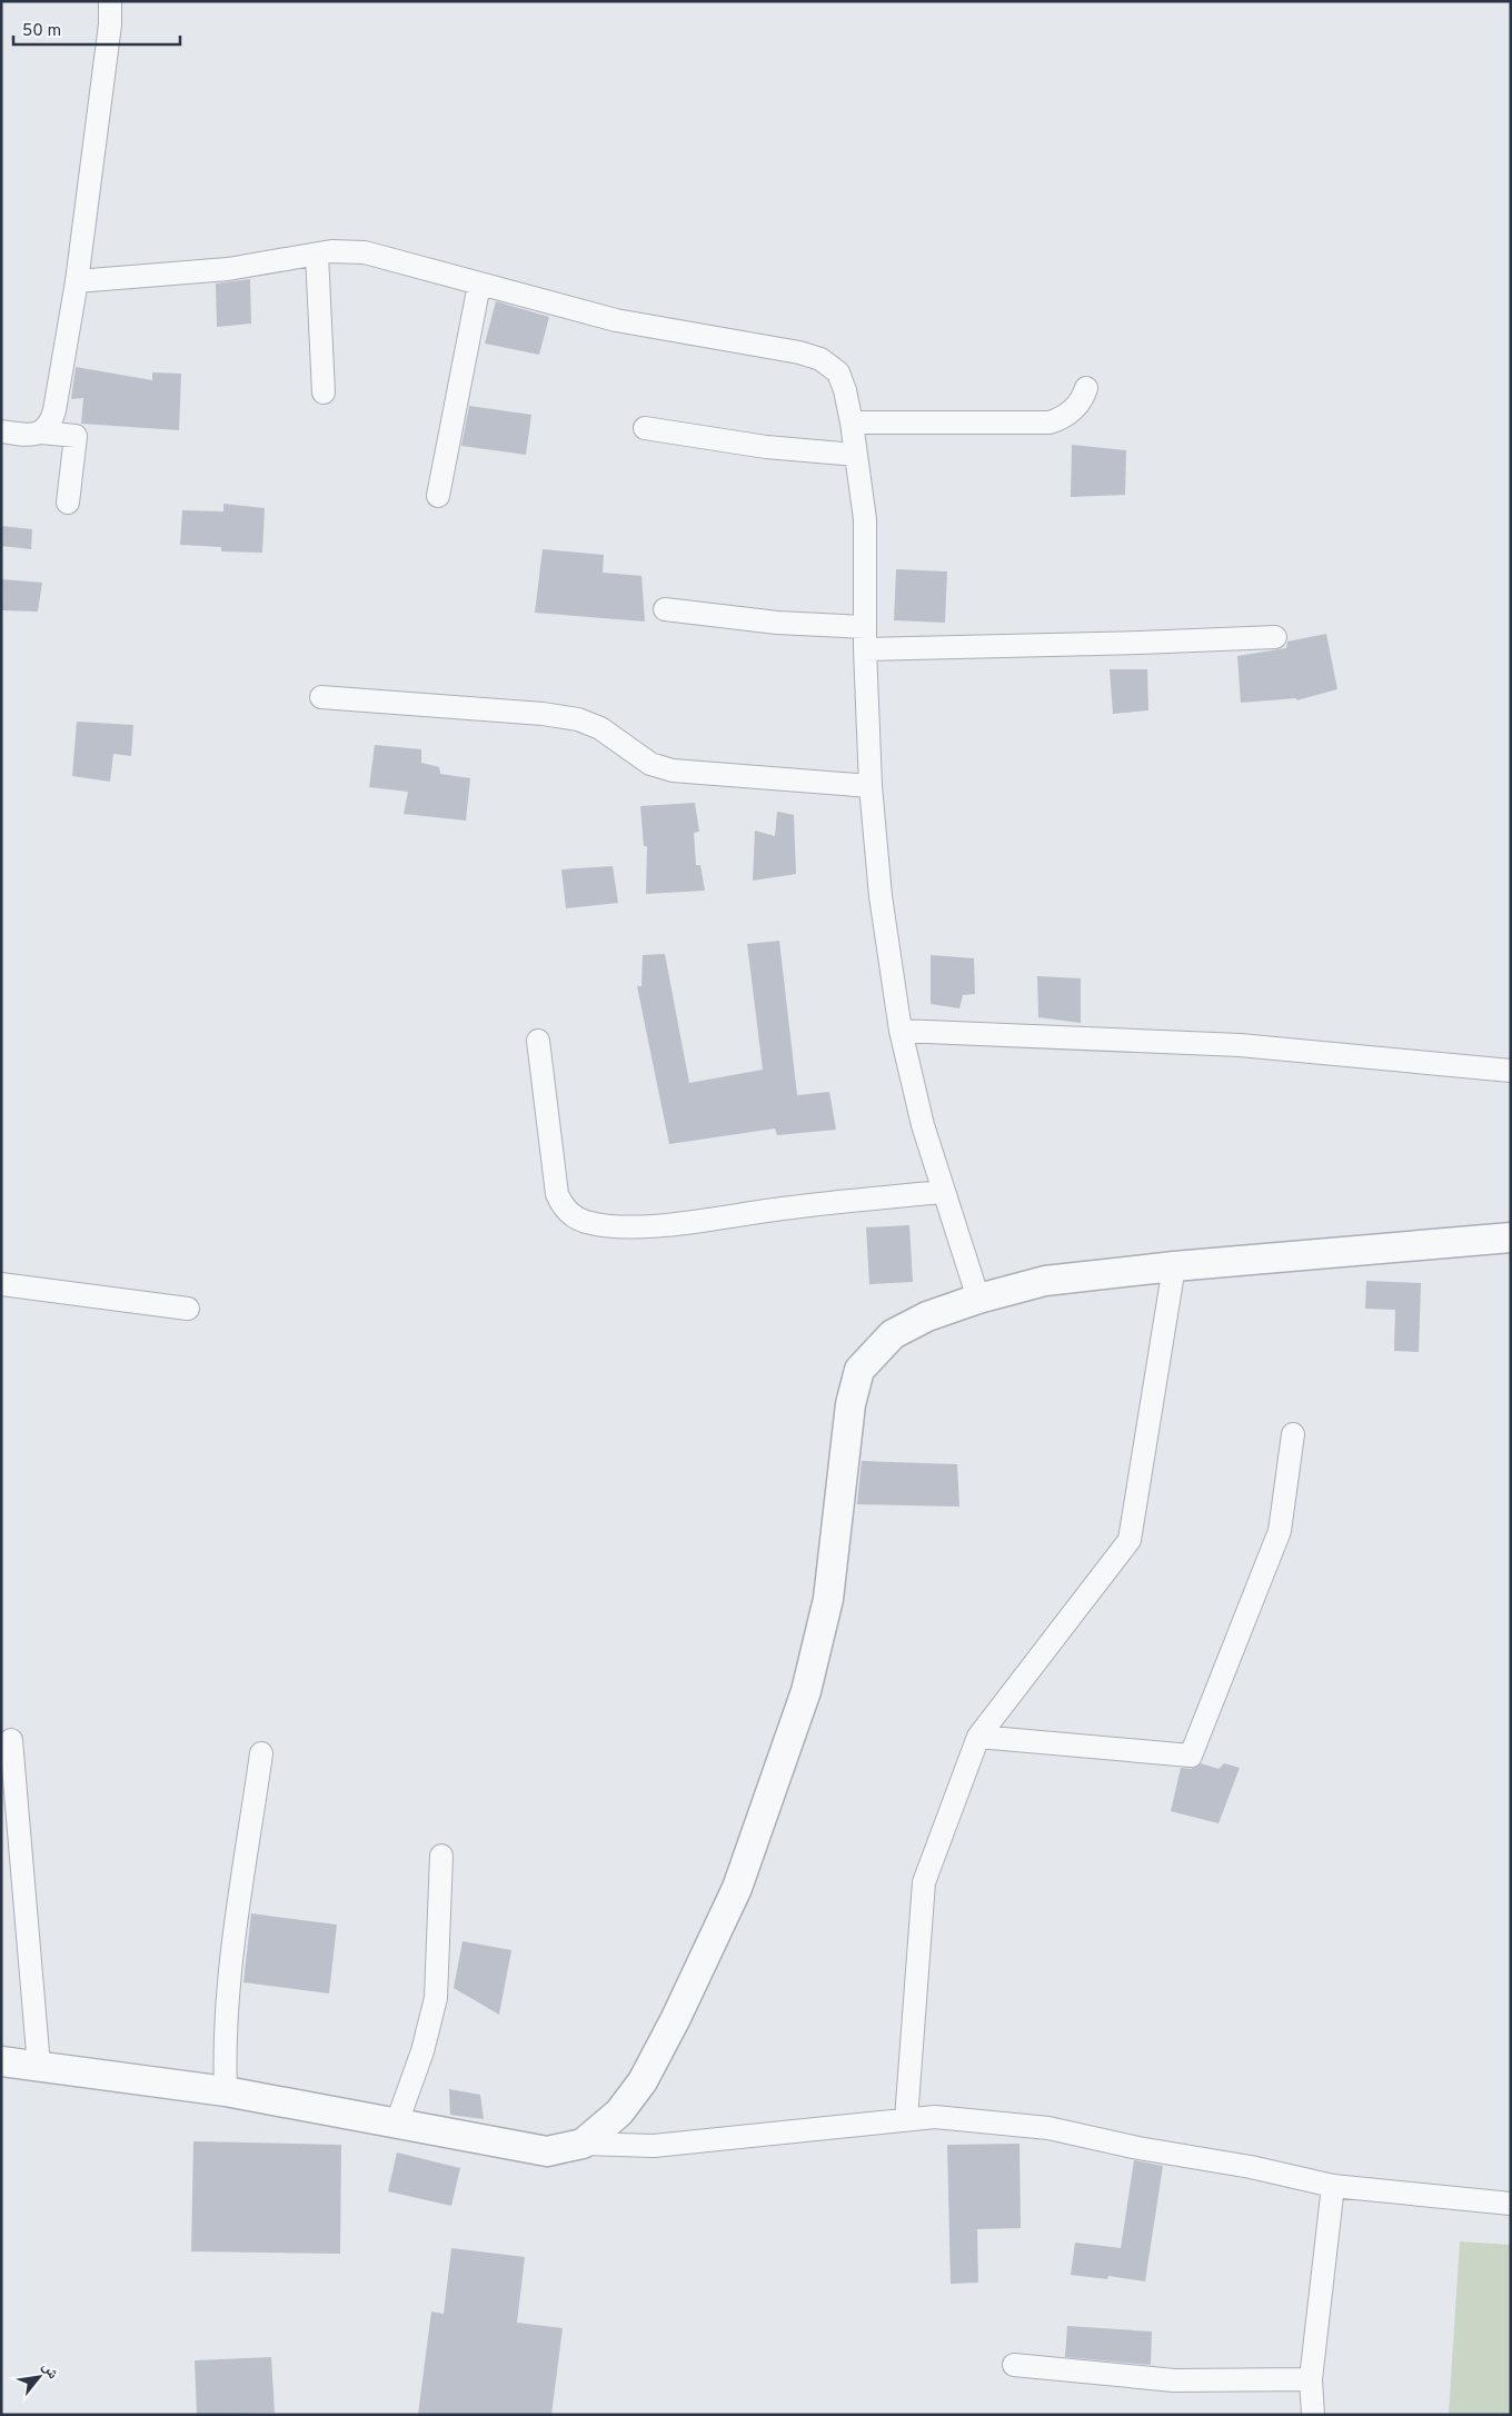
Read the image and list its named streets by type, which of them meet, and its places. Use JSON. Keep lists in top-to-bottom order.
{
  "scale_bar": "50 m",
  "north": "top right"
}
